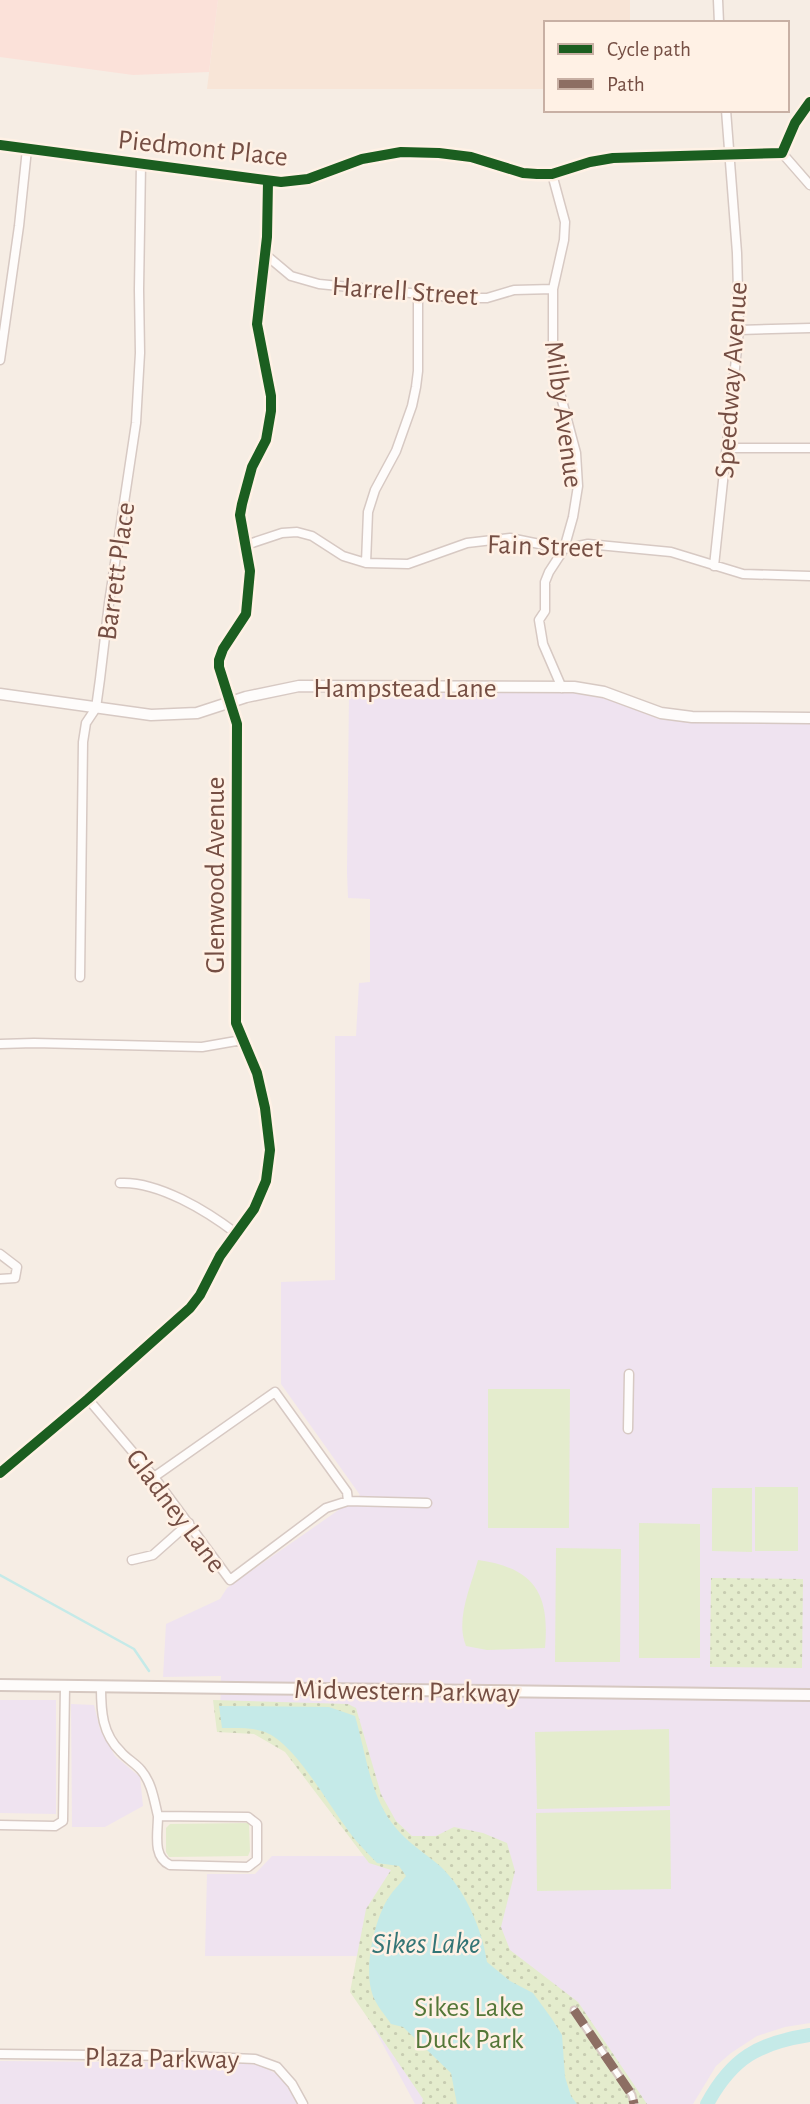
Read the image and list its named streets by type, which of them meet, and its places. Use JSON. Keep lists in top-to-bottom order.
{
  "streets": {
    "main road": ["Midwestern Parkway"],
    "street": [
      "Piedmont Place",
      "Harrell Street",
      "Speedway Avenue",
      "Milby Avenue",
      "Fain Street",
      "Barrett Place",
      "Hampstead Lane",
      "Glenwood Avenue",
      "Gladney Lane",
      "Plaza Parkway"
    ]
  },
  "crossings": [
    ["Piedmont Place", "Speedway Avenue"],
    ["Piedmont Place", "Milby Avenue"],
    ["Piedmont Place", "Barrett Place"],
    ["Piedmont Place", "Glenwood Avenue"],
    ["Harrell Street", "Milby Avenue"],
    ["Harrell Street", "Glenwood Avenue"],
    ["Speedway Avenue", "Fain Street"],
    ["Milby Avenue", "Fain Street"],
    ["Milby Avenue", "Hampstead Lane"],
    ["Fain Street", "Glenwood Avenue"],
    ["Barrett Place", "Hampstead Lane"],
    ["Hampstead Lane", "Glenwood Avenue"],
    ["Glenwood Avenue", "Gladney Lane"]
  ],
  "water": ["Sikes Lake"],
  "parks": ["Sikes Lake Duck Park"],
  "legend": ["Cycle path", "Path"]
}
